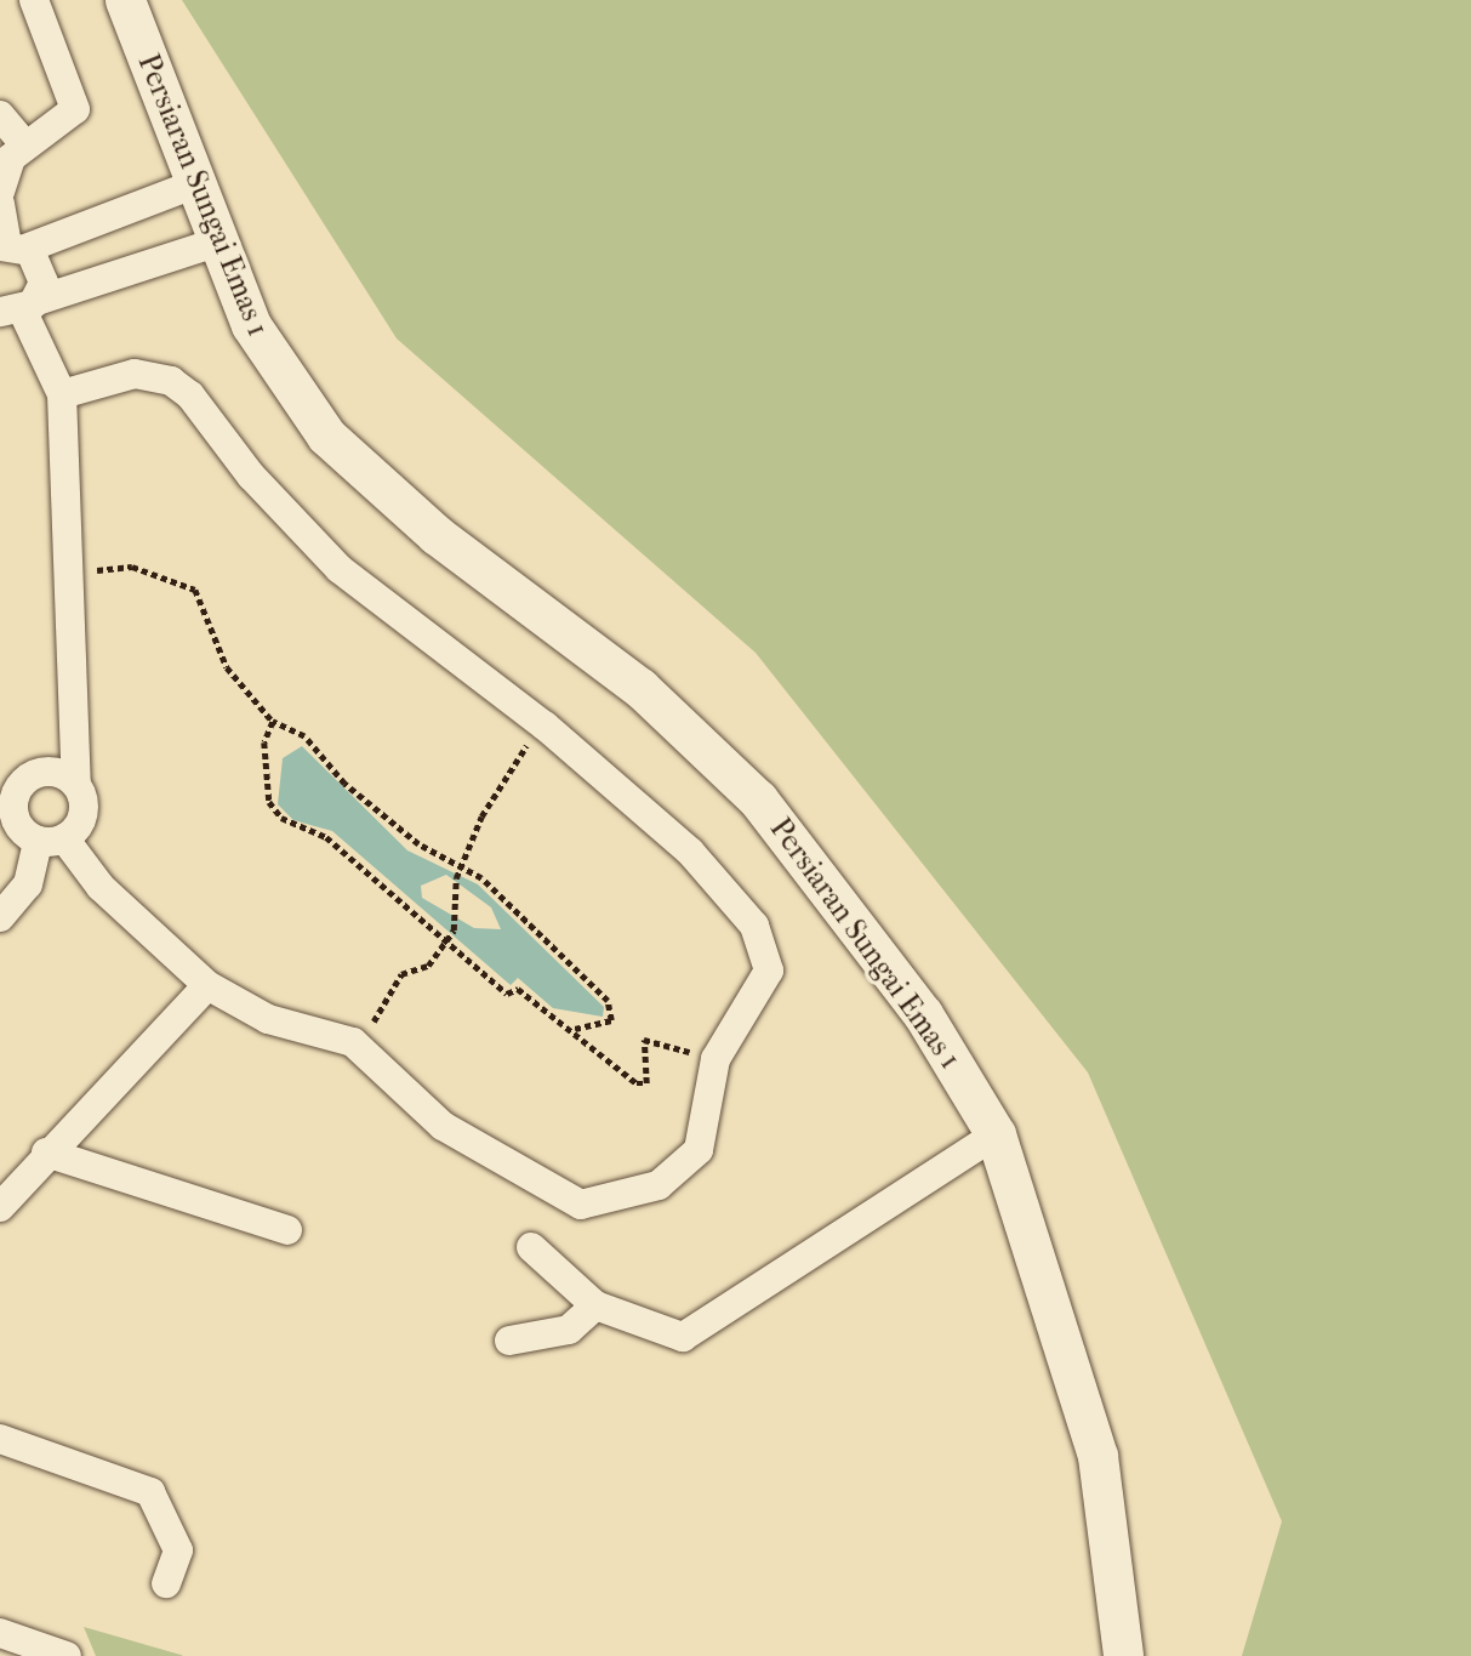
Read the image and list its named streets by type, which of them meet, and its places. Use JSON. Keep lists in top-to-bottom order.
{
  "streets": {
    "street": ["Persiaran Sungai Emas 1"]
  }
}
